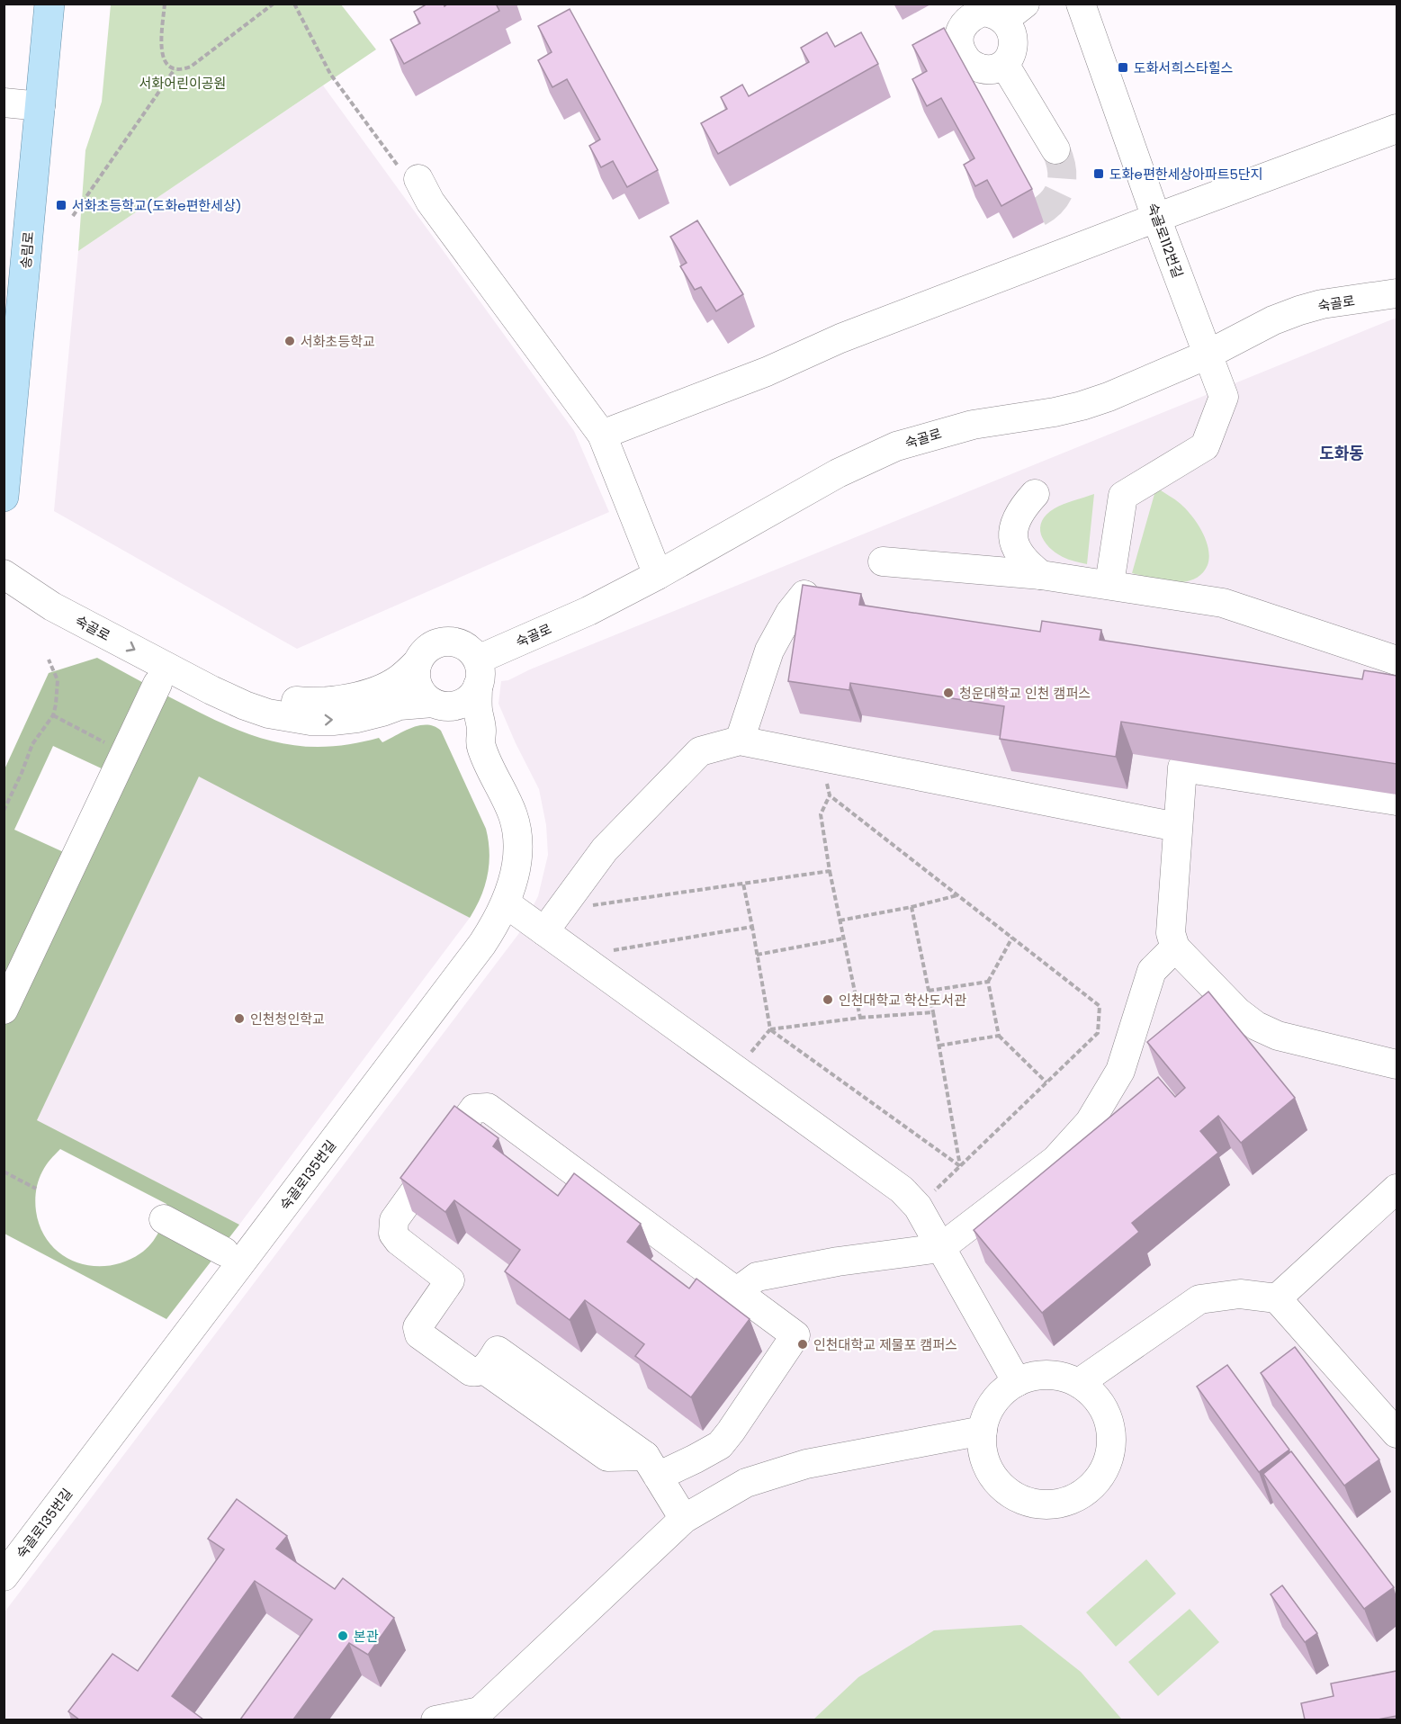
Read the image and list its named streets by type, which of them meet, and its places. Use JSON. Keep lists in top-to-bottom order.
{
  "streets": {
    "main road": ["송림로"],
    "street": ["숙골로112번길", "숙골로", "숙골로135번길"]
  },
  "crossings": [
    ["숙골로112번길", "숙골로"],
    ["숙골로", "숙골로135번길"]
  ],
  "districts": ["도화동"],
  "parks": ["서화어린이공원"],
  "places": {
    "transit": ["도화서희스타힐스", "도화e편한세상아파트5단지", "서화초등학교(도화e편한세상)"],
    "other": [
      "서화초등학교",
      "청운대학교 인천 캠퍼스",
      "인천대학교 학산도서관",
      "인천청인학교",
      "인천대학교 제물포 캠퍼스",
      "본관"
    ]
  }
}
